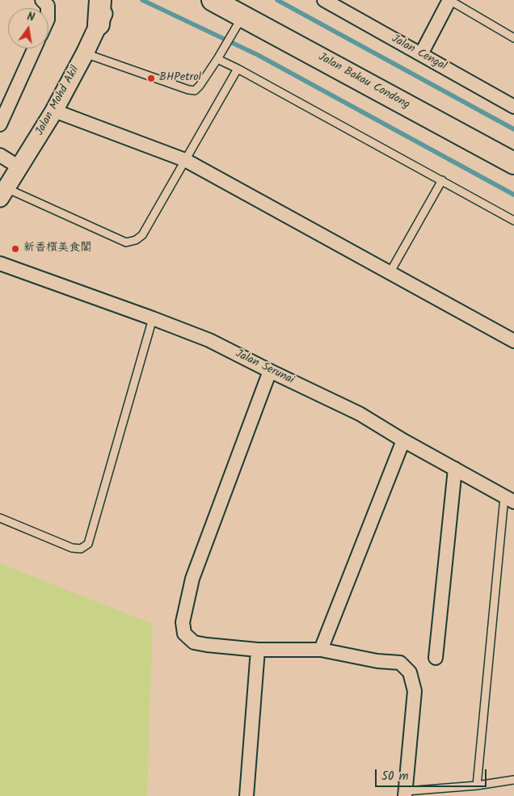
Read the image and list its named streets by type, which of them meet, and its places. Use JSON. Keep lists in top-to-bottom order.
{
  "streets": {
    "main road": ["Jalan Bakau Condong"],
    "street": ["Jalan Cengal", "Jalan Mohd Akil", "Jalan Serunai"]
  },
  "places": ["BHPetrol", "新香檳美食閣"],
  "scale_bar": "50 m",
  "north": "top"
}
